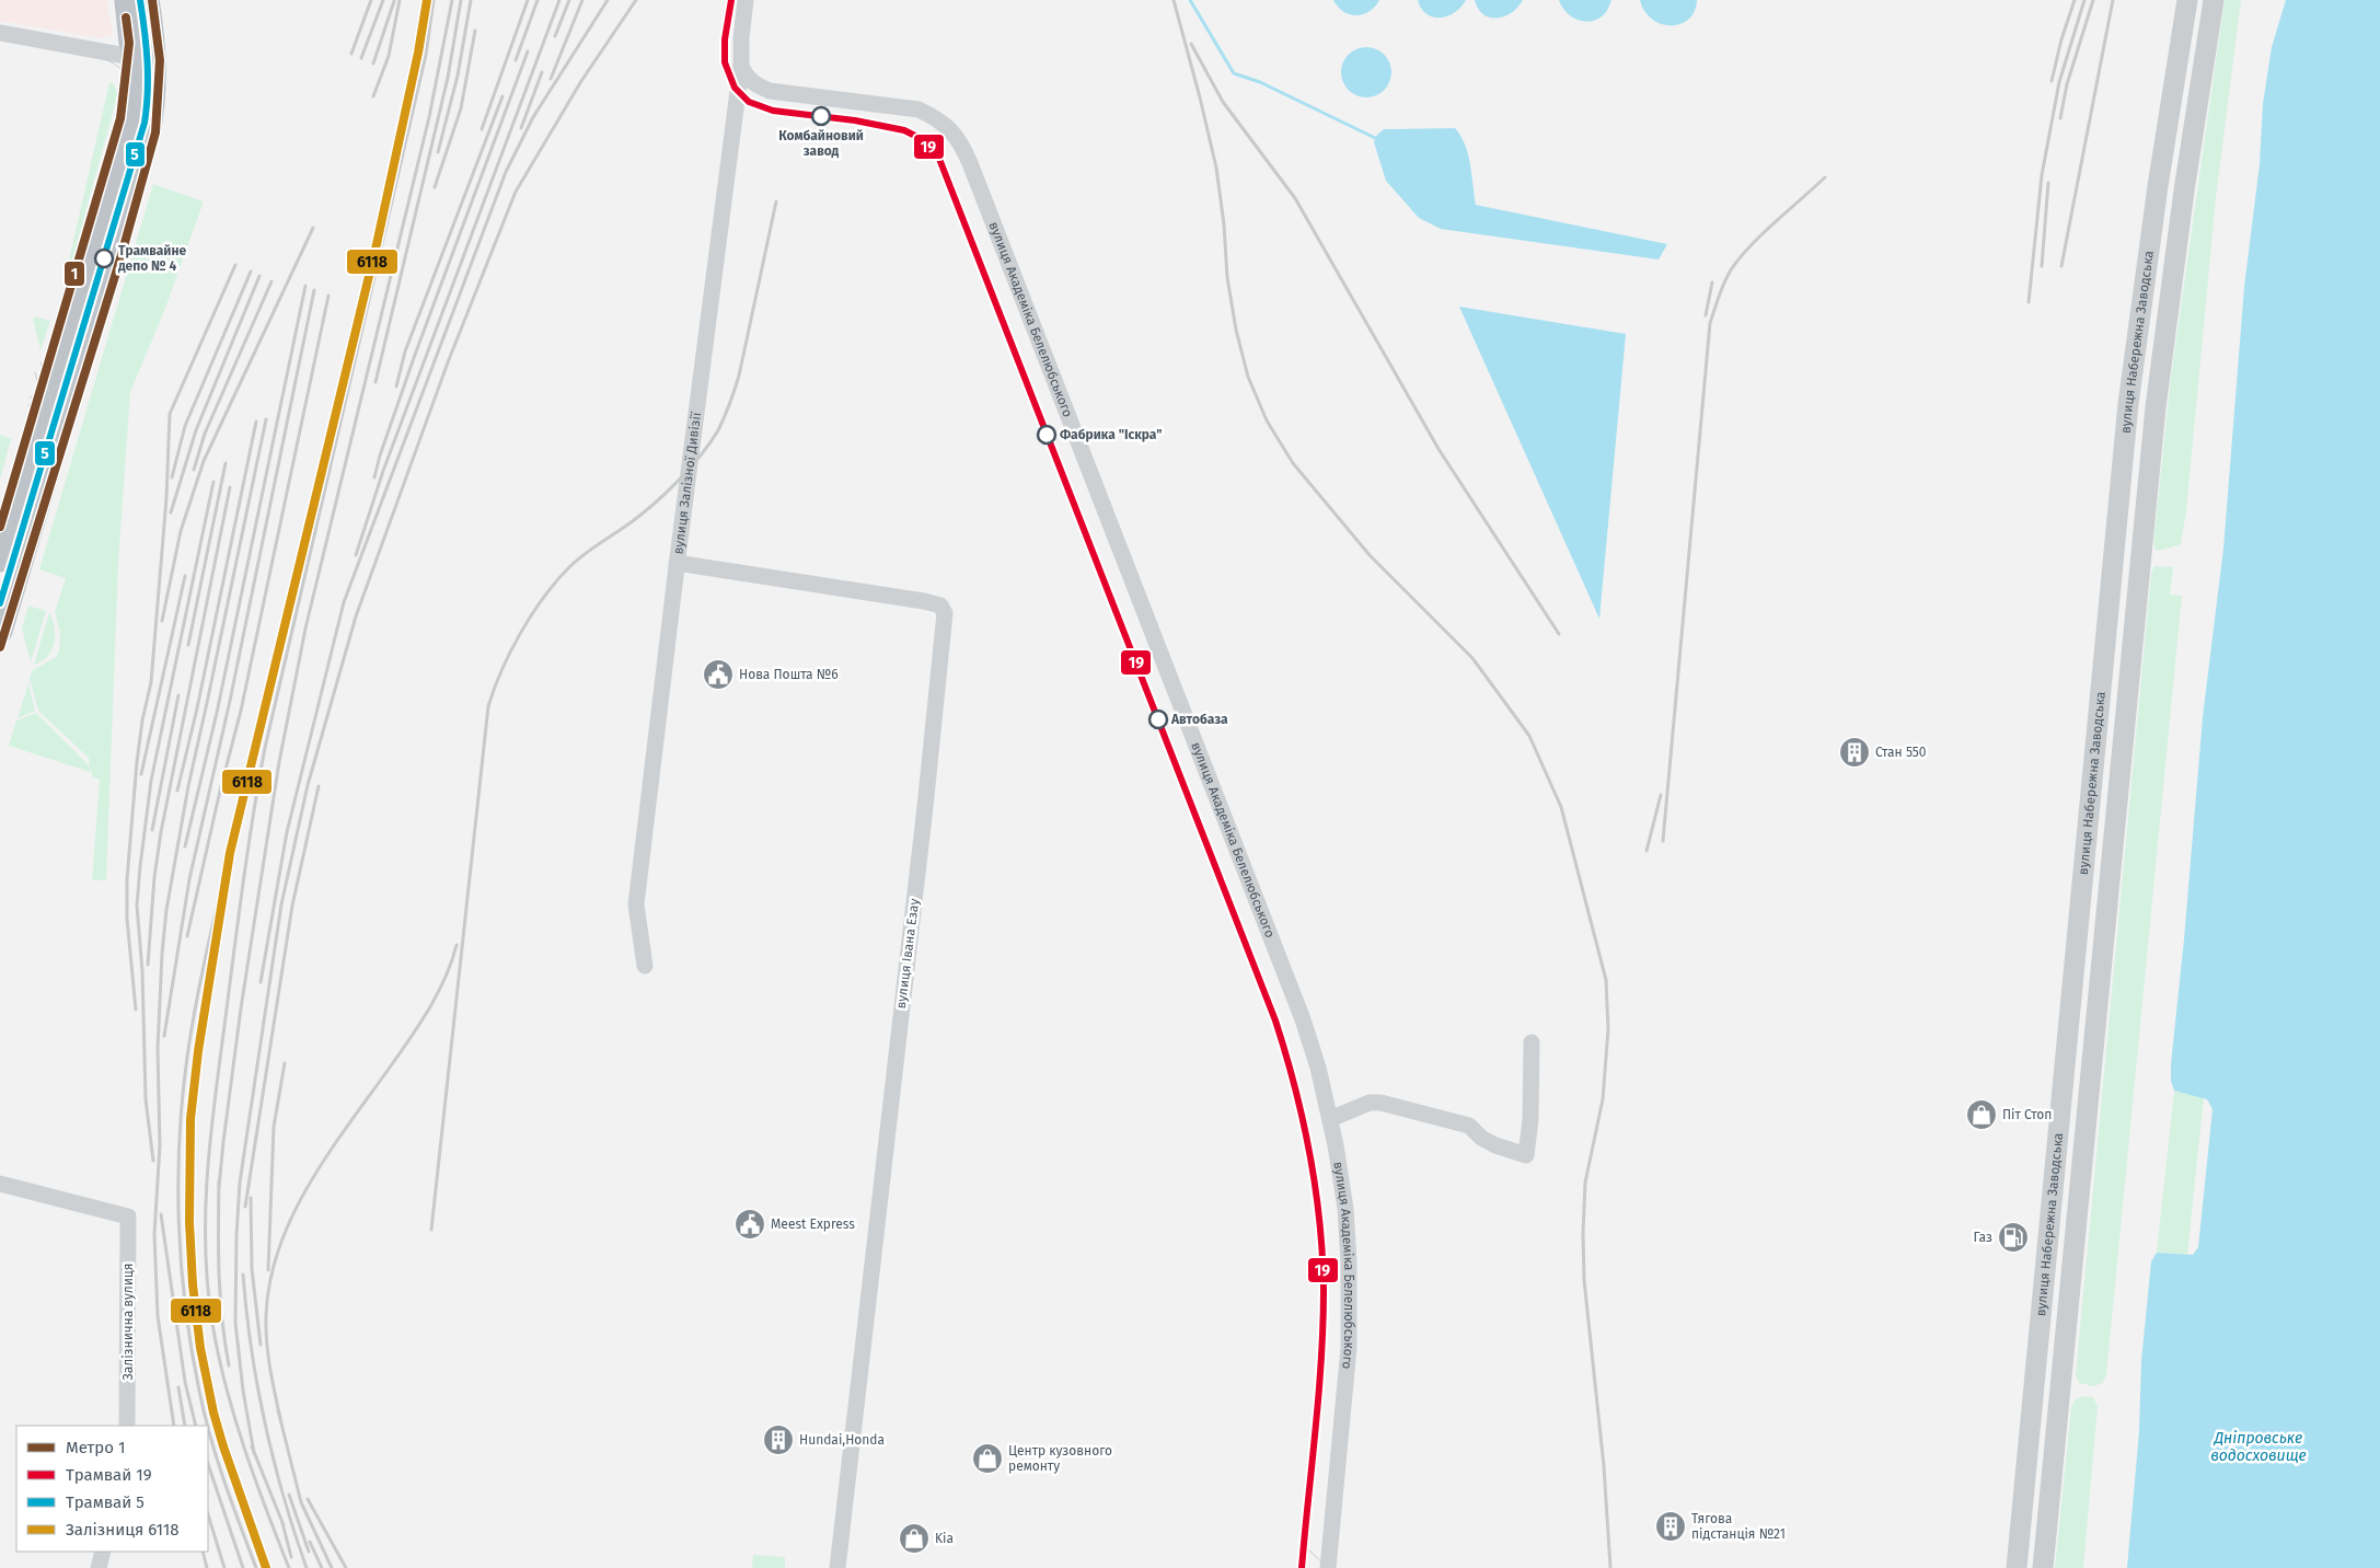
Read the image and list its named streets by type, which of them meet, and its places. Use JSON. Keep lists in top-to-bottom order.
{
  "streets": {
    "main road": ["вулиця Набережна Заводська"],
    "street": [
      "вулиця Академіка Белелюбського",
      "вулиця Залізної Дивізії",
      "вулиця Івана Езау",
      "Залізнична вулиця"
    ]
  },
  "crossings": [
    ["вулиця Академіка Белелюбського", "вулиця Залізної Дивізії"],
    ["вулиця Залізної Дивізії", "вулиця Івана Езау"]
  ],
  "water": ["Дніпровське водосховище"],
  "places": {
    "other": [
      "Комбайновий завод",
      "Трамвайне депо № 4",
      "Фабрика \"Іскра\"",
      "Автобаза"
    ],
    "public building": ["Нова Пошта №6", "Meest Express"],
    "building": ["Стан 550", "Hundai,Honda", "Тягова пiдстанцiя №21"],
    "shop": ["Піт Стоп", "Центр кузовного ремонту", "Kia"],
    "fuel station": ["Газ"]
  },
  "lines": [
    "metro line 1",
    "tram line 19",
    "tram line 5",
    "rail line 6118"
  ],
  "legend": [
    "Метро 1",
    "Трамвай 19",
    "Трамвай 5",
    "Залізниця 6118"
  ]
}
